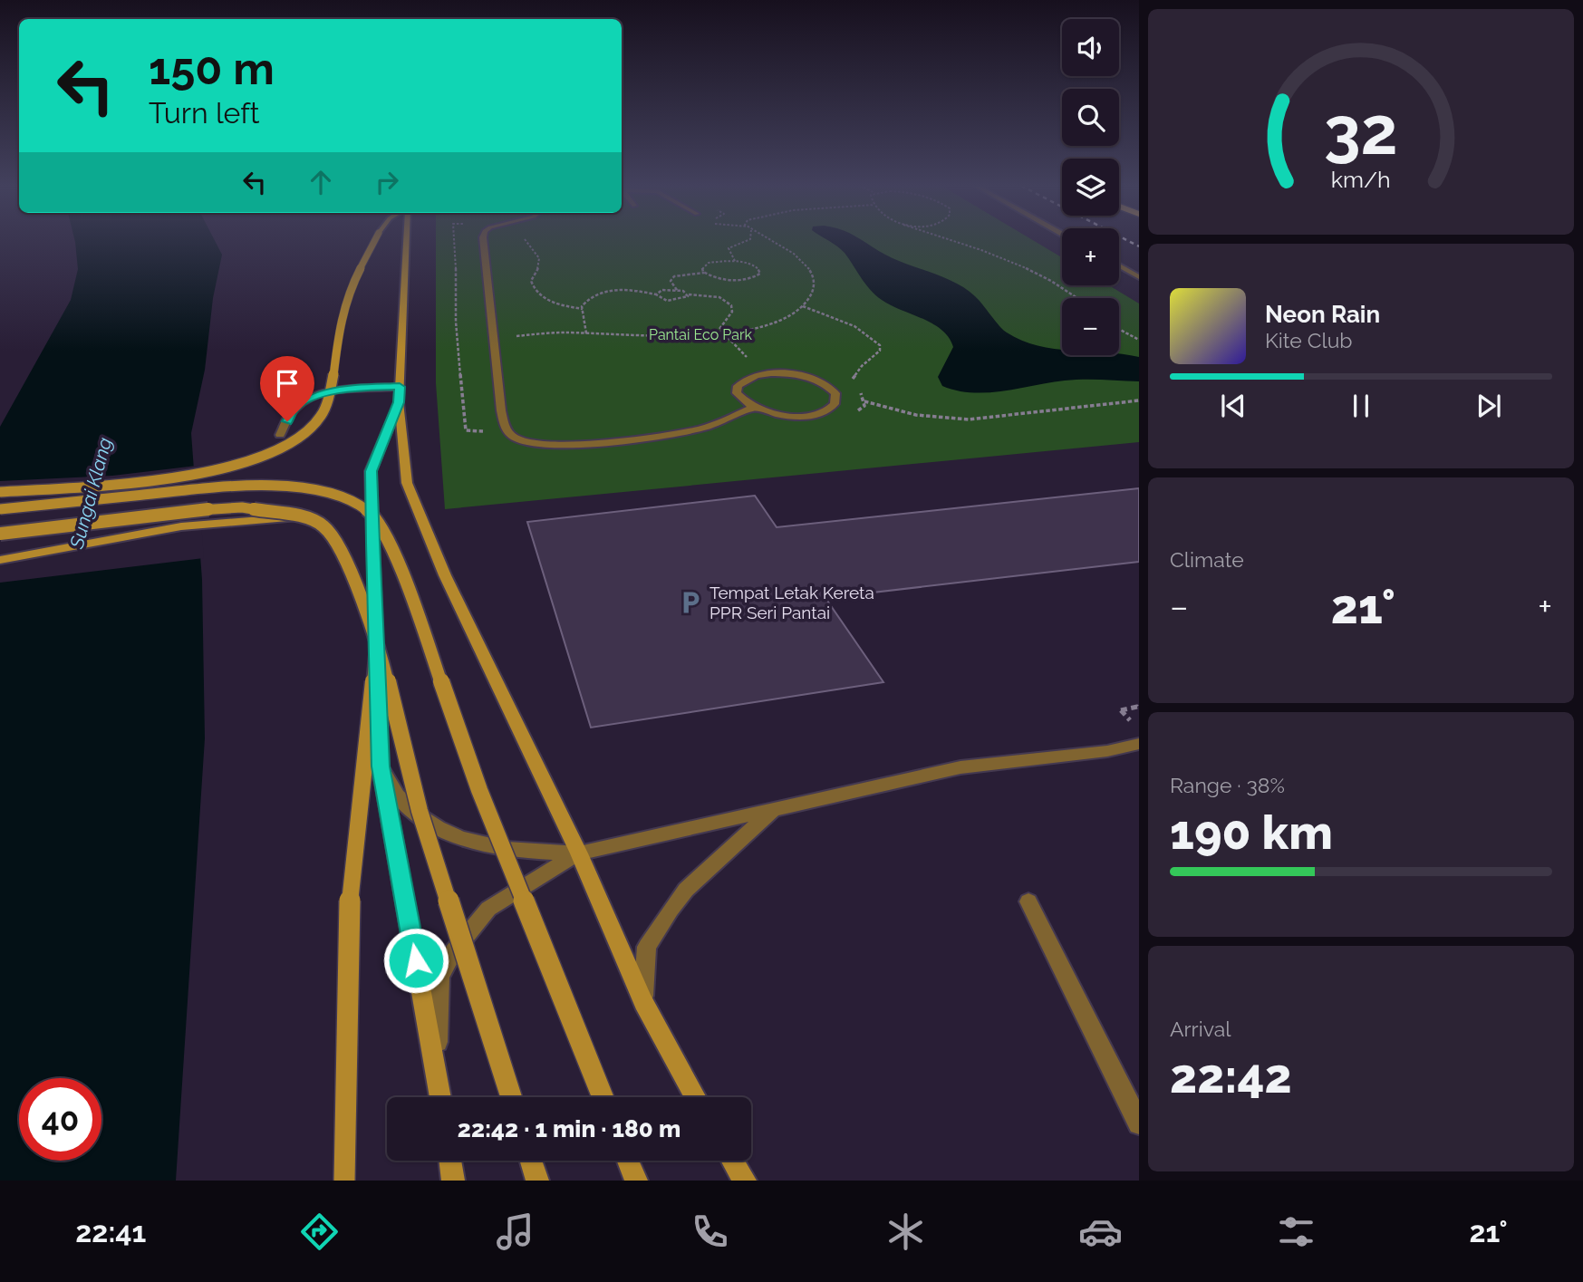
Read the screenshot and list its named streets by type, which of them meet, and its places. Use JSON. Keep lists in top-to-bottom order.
{
  "water": ["Sungai Klang"],
  "parks": ["Pantai Eco Park"],
  "places": {
    "parking": ["Tempat Letak Kereta PPR Seri Pantai"]
  },
  "page": {
    "map_buttons": ["+", "−"],
    "turn": ["150 m", "Turn left"],
    "song": ["Neon Rain", "Kite Club"],
    "tile": [
      "Climate",
      ["Range · 38%", "190 km"],
      ["Arrival", "22:42"]
    ],
    "heat": ["−", "21°", "+"],
    "limit": "40",
    "trip": "22:42 · 1 min · 180 m",
    "tabs": ["22:41", "21°"],
    "gauge": ["32", "km/h"]
  }
}
